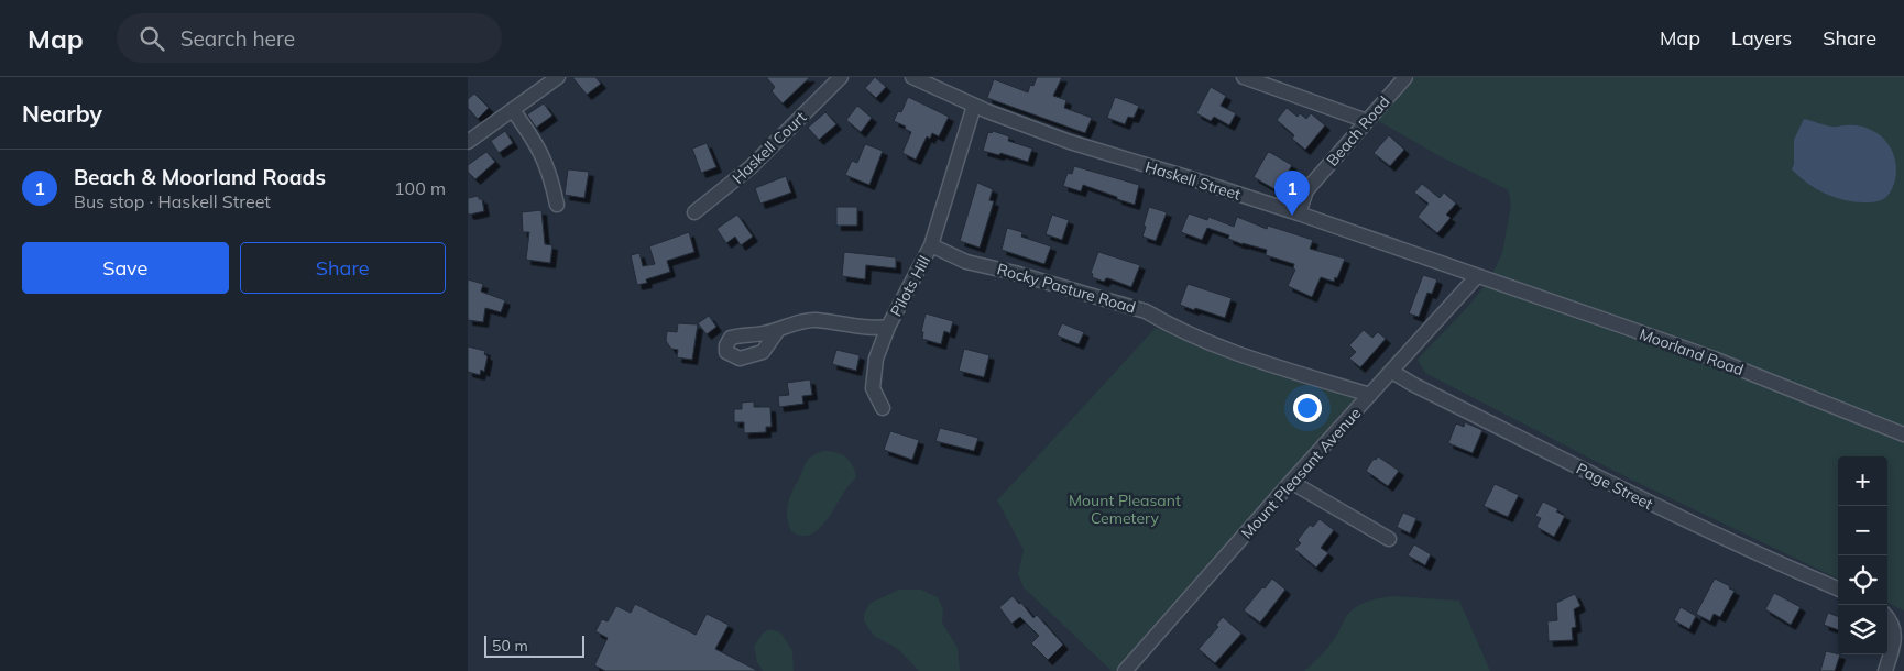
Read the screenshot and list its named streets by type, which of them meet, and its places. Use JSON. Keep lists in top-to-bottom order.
{
  "streets": {
    "street": [
      "Beach Road",
      "Haskell Court",
      "Haskell Street",
      "Pilots Hill",
      "Rocky Pasture Road",
      "Moorland Road",
      "Mount Pleasant Avenue",
      "Page Street"
    ]
  },
  "crossings": [
    ["Beach Road", "Haskell Street"],
    ["Haskell Street", "Moorland Road"],
    ["Haskell Street", "Mount Pleasant Avenue"],
    ["Pilots Hill", "Rocky Pasture Road"],
    ["Rocky Pasture Road", "Mount Pleasant Avenue"],
    ["Moorland Road", "Mount Pleasant Avenue"],
    ["Mount Pleasant Avenue", "Page Street"]
  ],
  "parks": ["Mount Pleasant Cemetery"],
  "scale_bar": "50 m",
  "page": {
    "header": "Map",
    "search": "Search here",
    "nav": ["Map", "Layers", "Share"],
    "heading": "Nearby",
    "list": [
      {
        "mark": "1",
        "name": "Beach & Moorland Roads",
        "note": "Bus stop · Haskell Street",
        "value": "100 m"
      }
    ],
    "pins": "1",
    "buttons": ["Save", "Share"],
    "map_buttons": ["+", "−"],
    "scale": "50 m"
  }
}
